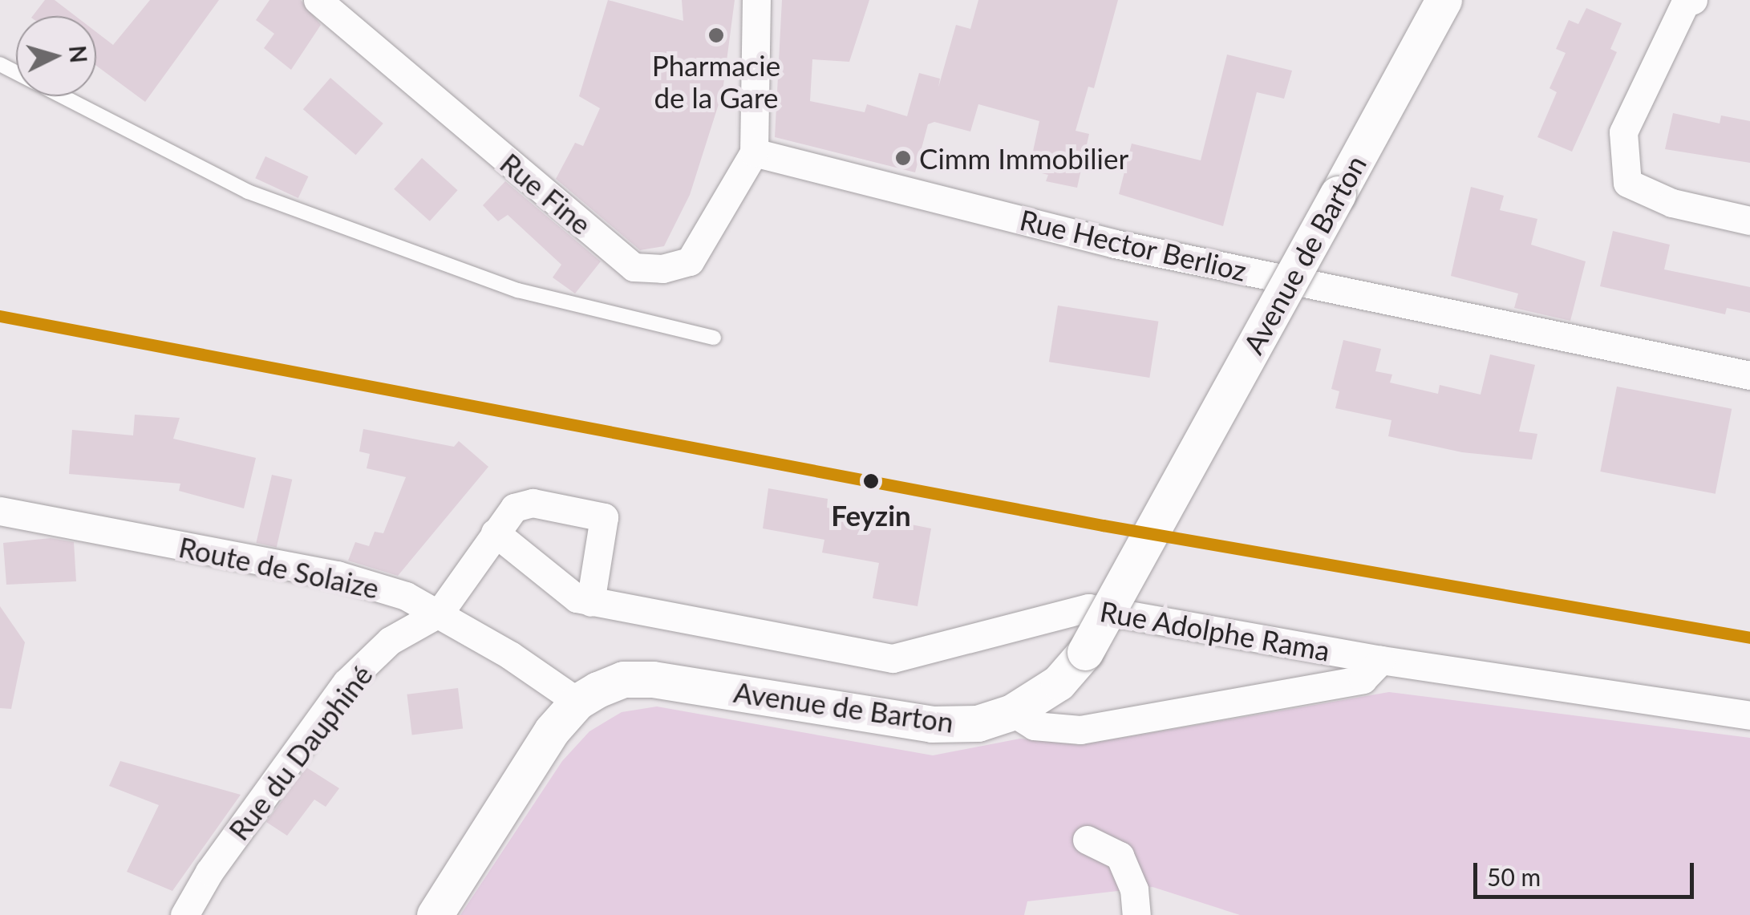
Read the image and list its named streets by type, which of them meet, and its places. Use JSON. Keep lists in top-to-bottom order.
{
  "streets": {
    "street": [
      "Rue Fine",
      "Rue Hector Berlioz",
      "Avenue de Barton",
      "Route de Solaize",
      "Rue Adolphe Rama",
      "Rue du Dauphiné"
    ]
  },
  "crossings": [
    ["Rue Fine", "Rue Hector Berlioz"],
    ["Avenue de Barton", "Route de Solaize"],
    ["Route de Solaize", "Rue du Dauphiné"]
  ],
  "places": ["Pharmacie de la Gare", "Cimm Immobilier", "Feyzin"],
  "scale_bar": "50 m",
  "north": "right"
}
